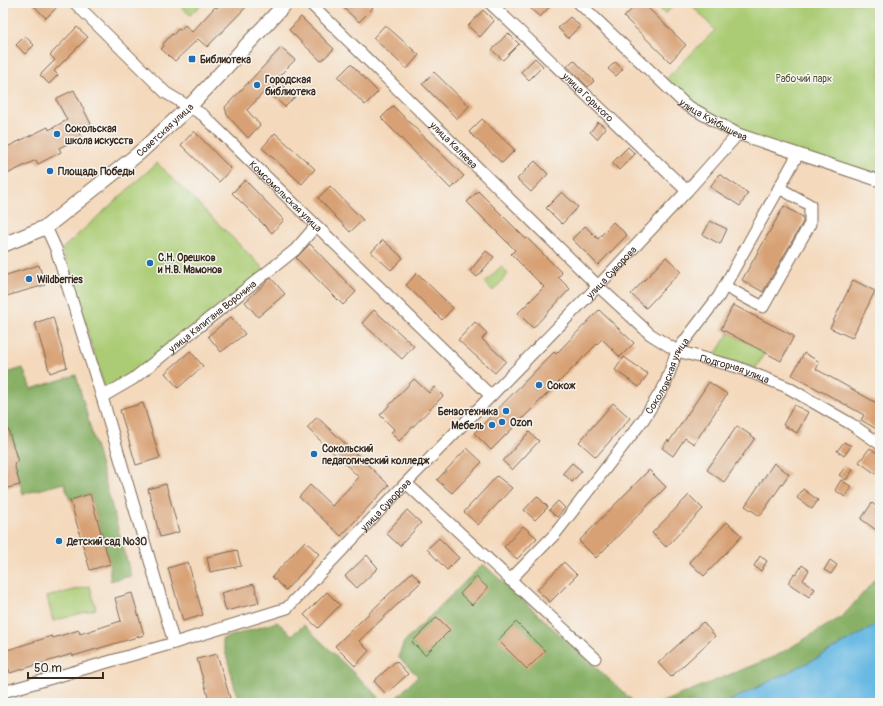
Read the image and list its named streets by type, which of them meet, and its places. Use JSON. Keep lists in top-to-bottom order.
{
  "streets": {
    "main road": ["Советская улица"],
    "street": [
      "улица Горького",
      "улица Куйбышева",
      "улица Каляева",
      "Комсомольская улица",
      "улица Суворова",
      "улица Капитана Воронина",
      "Подгорная улица",
      "Соколовская улица"
    ]
  },
  "crossings": [
    ["улица Горького", "улица Суворова"],
    ["улица Куйбышева", "улица Суворова"],
    ["улица Куйбышева", "Соколовская улица"],
    ["Советская улица", "Комсомольская улица"],
    ["улица Каляева", "улица Суворова"],
    ["улица Каляева", "Подгорная улица"],
    ["Комсомольская улица", "улица Суворова"],
    ["Комсомольская улица", "улица Капитана Воронина"],
    ["улица Суворова", "Подгорная улица"],
    ["Подгорная улица", "Соколовская улица"]
  ],
  "parks": ["Рабочий парк"],
  "places": {
    "transit": ["Библиотека"],
    "other": [
      "Городская библиотека",
      "Сокольская школа искусств",
      "Площадь Победы",
      "С.Н. Орешков и Н.В. Мамонов",
      "Wildberries",
      "Сокож",
      "Бензотехника",
      "Ozon",
      "Мебель",
      "Сокольский педагогический колледж",
      "Детский сад №30"
    ]
  },
  "scale_bar": "50 m"
}
